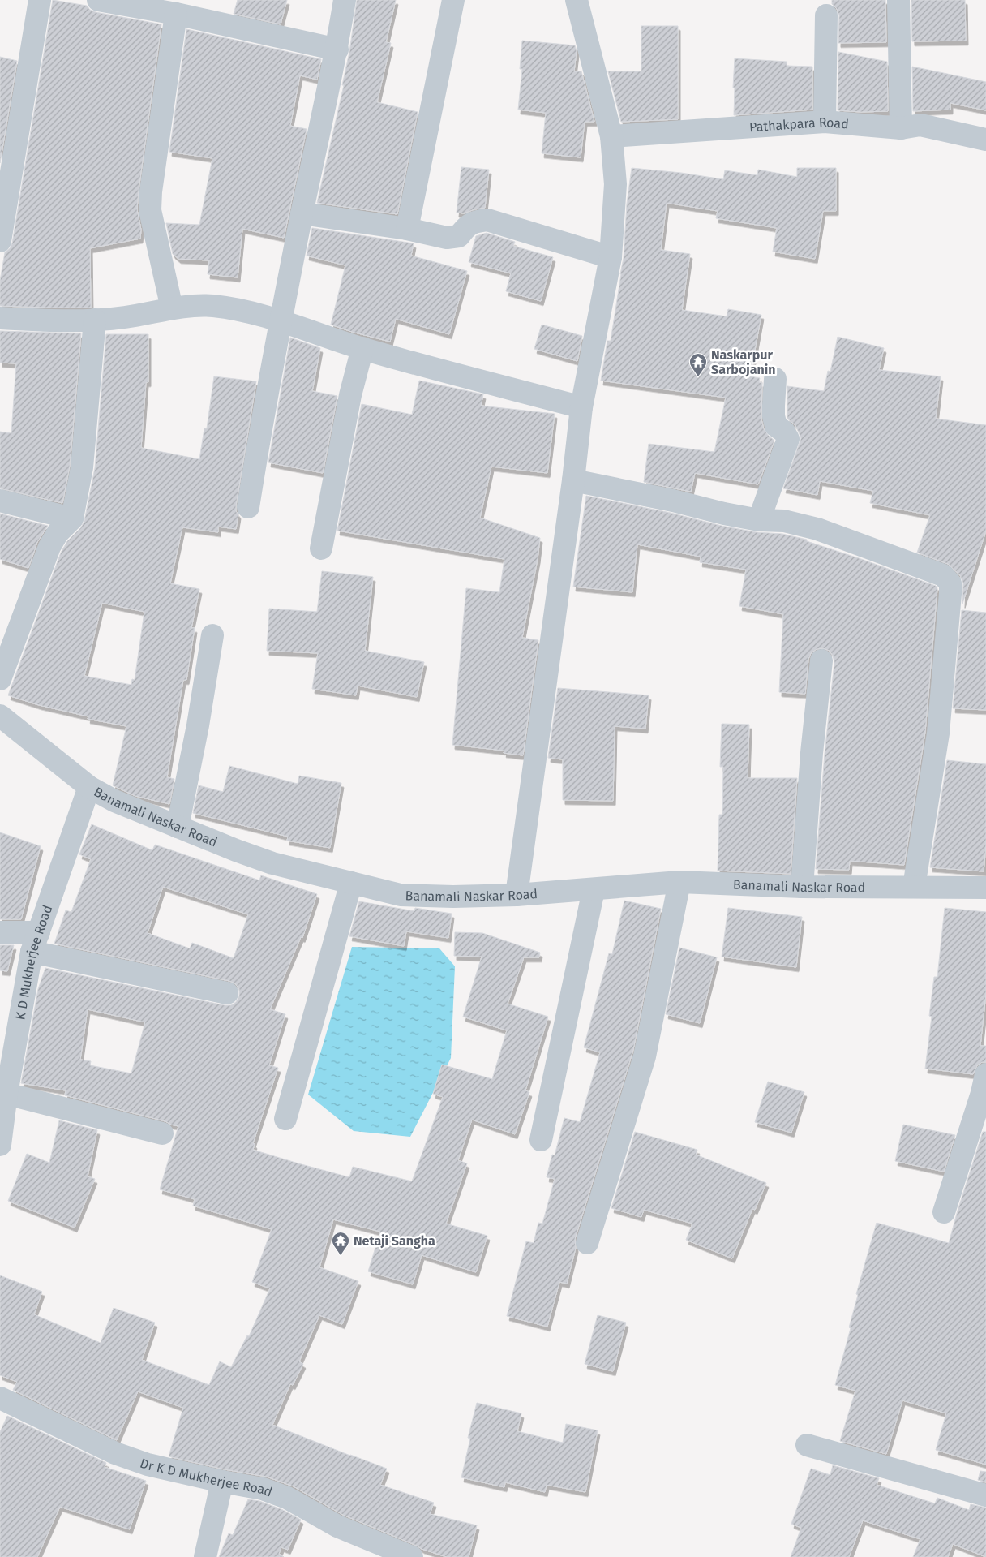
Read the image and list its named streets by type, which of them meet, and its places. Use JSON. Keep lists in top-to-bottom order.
{
  "streets": {
    "street": [
      "Pathakpara Road",
      "Banamali Naskar Road",
      "K D Mukherjee Road",
      "Dr K D Mukherjee Road"
    ]
  },
  "crossings": [
    ["Banamali Naskar Road", "K D Mukherjee Road"]
  ],
  "places": {
    "temple": ["Naskarpur Sarbojanin", "Netaji Sangha"]
  }
}
